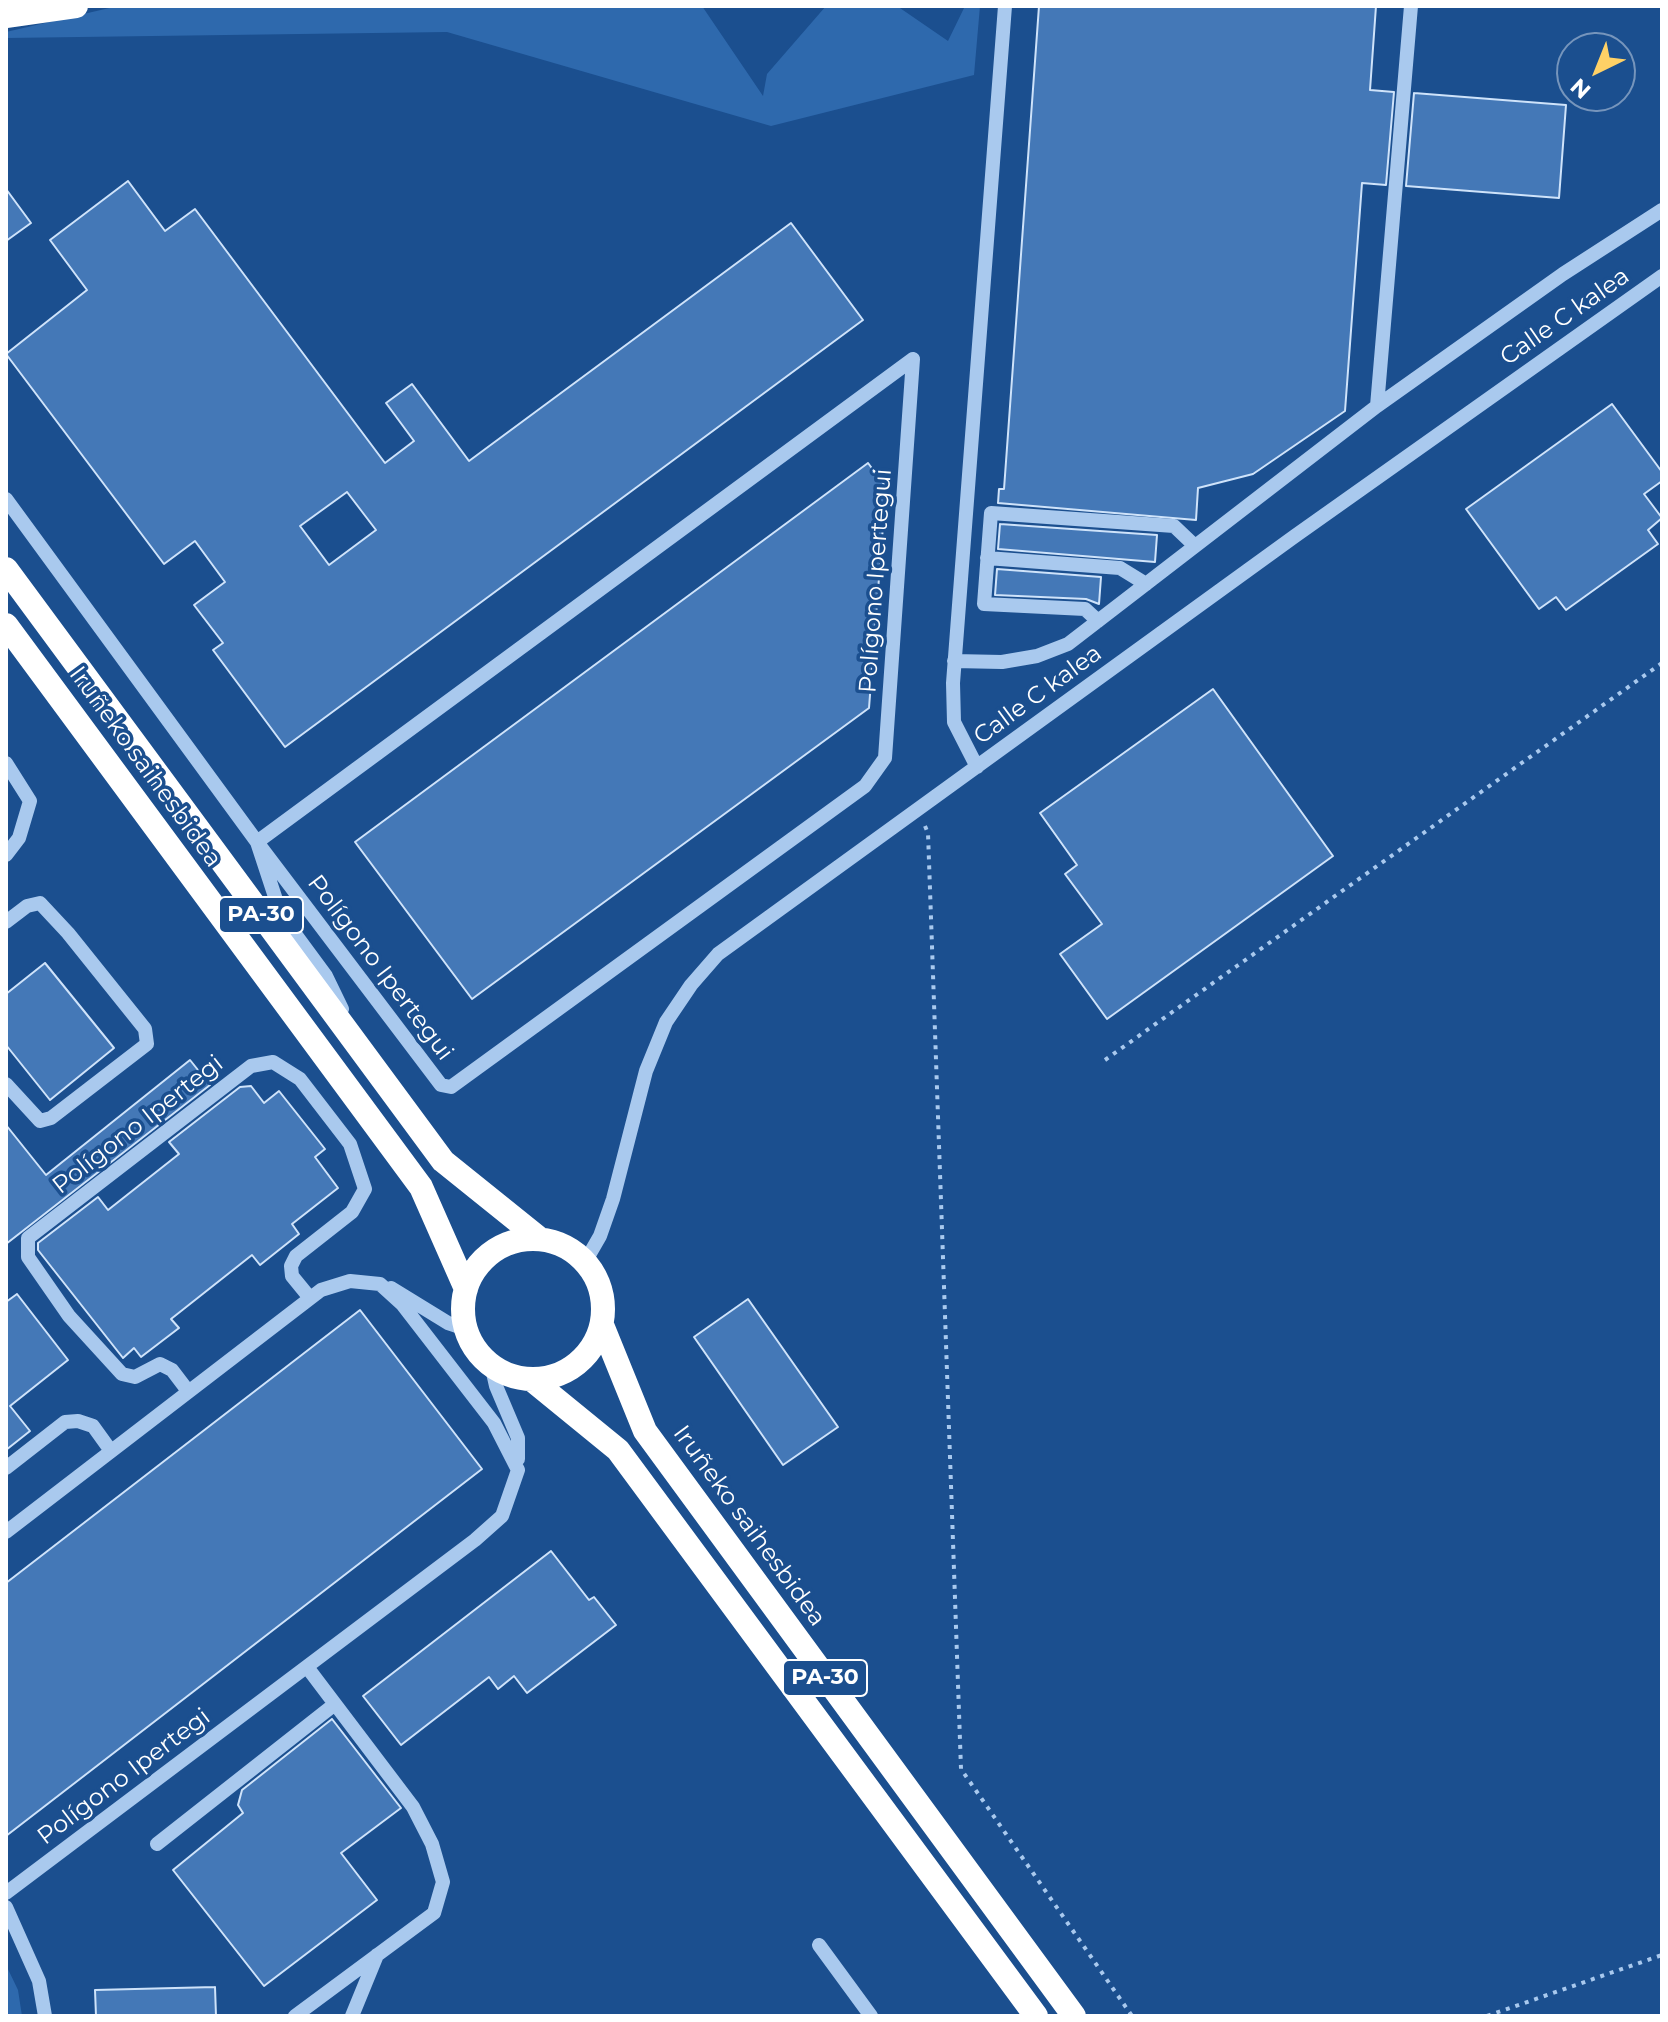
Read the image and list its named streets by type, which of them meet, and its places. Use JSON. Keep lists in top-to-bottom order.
{
  "streets": {
    "highway": ["Iruñeko saihesbidea", "PA-30"],
    "street": ["Calle C kalea", "Polígono Ipertegui", "Polígono Ipertegi"]
  },
  "crossings": [
    ["Calle C kalea", "Iruñeko saihesbidea"],
    ["Calle C kalea", "PA-30"],
    ["Calle C kalea", "Polígono Ipertegi"],
    ["Polígono Ipertegui", "Iruñeko saihesbidea"],
    ["Iruñeko saihesbidea", "PA-30"],
    ["Iruñeko saihesbidea", "Polígono Ipertegi"],
    ["PA-30", "Polígono Ipertegi"]
  ],
  "north": "bottom left"
}
